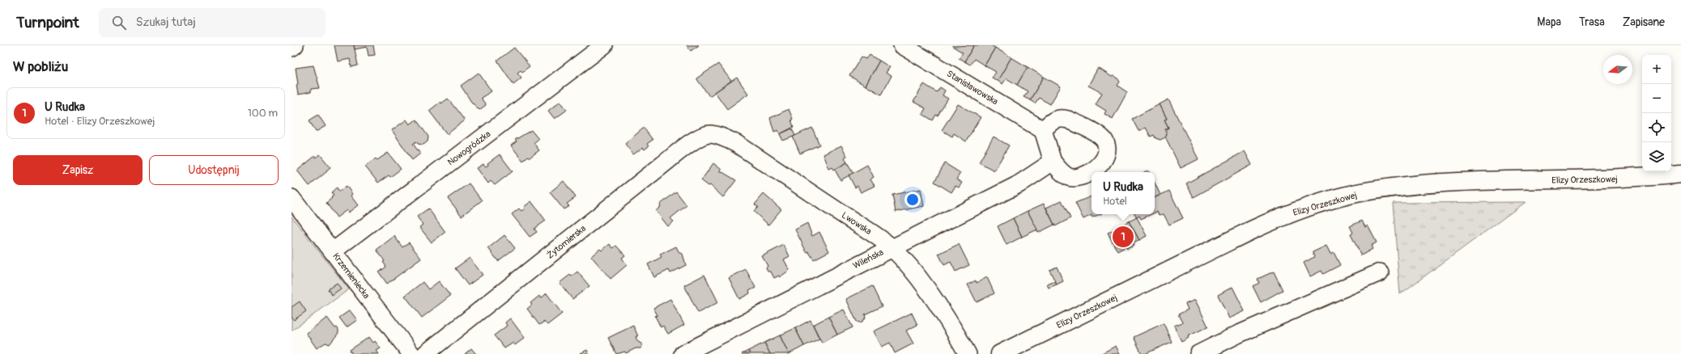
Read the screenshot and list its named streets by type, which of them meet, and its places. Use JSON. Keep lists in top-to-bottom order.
{
  "streets": {
    "street": [
      "Stanisławowska",
      "Nowogródzka",
      "Elizy Orzeszkowej",
      "Lwowska",
      "Żytomierska",
      "Wileńska",
      "Krzemieniecka"
    ]
  },
  "crossings": [
    ["Stanisławowska", "Wileńska"],
    ["Nowogródzka", "Krzemieniecka"],
    ["Lwowska", "Żytomierska"],
    ["Lwowska", "Wileńska"]
  ],
  "north": "left",
  "page": {
    "header": "Turnpoint",
    "search": "Szukaj tutaj",
    "nav": ["Mapa", "Trasa", "Zapisane"],
    "heading": "W pobliżu",
    "map_buttons": ["+", "−"],
    "list": [
      {
        "mark": "1",
        "name": "U Rudka",
        "note": "Hotel · Elizy Orzeszkowej",
        "value": "100 m"
      }
    ],
    "buttons": ["Zapisz", "Udostępnij"],
    "popup": ["U Rudka", "Hotel"],
    "pins": "1"
  }
}
